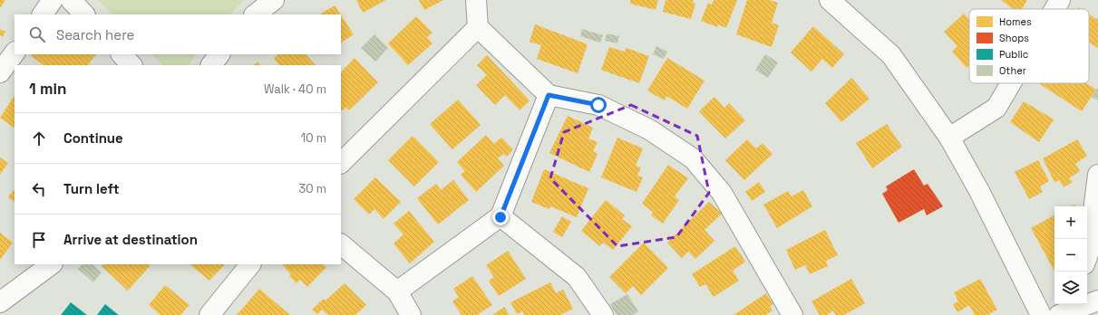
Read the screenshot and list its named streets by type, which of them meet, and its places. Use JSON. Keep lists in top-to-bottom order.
{
  "legend": [
    "Homes",
    "Shops",
    "Public",
    "Other"
  ],
  "page": {
    "search": "Search here",
    "heading": ["1 min", "Walk · 40 m"],
    "list": [
      ["Continue", "10 m"],
      ["Turn left", "30 m"],
      "Arrive at destination"
    ],
    "map_buttons": ["+", "−"]
  }
}
